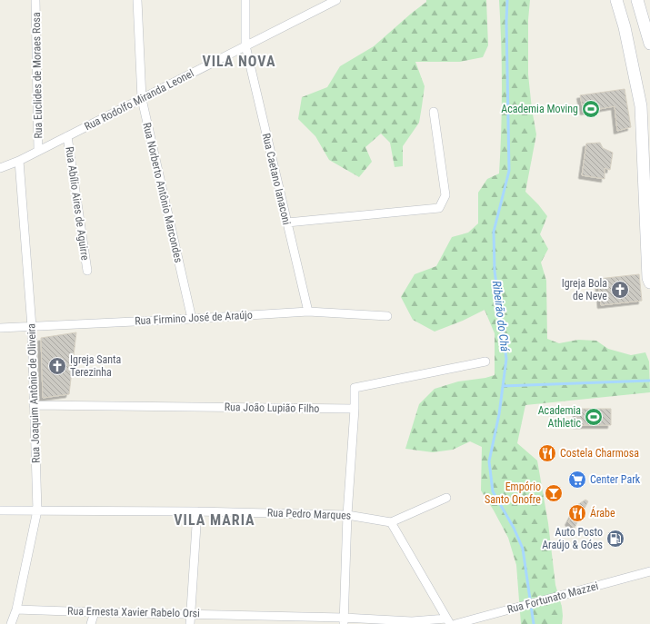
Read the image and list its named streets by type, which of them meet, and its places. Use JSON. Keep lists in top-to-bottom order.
{
  "streets": {
    "street": [
      "Rua Euclides de Moraes Rosa",
      "Rua Rodolfo Miranda Leonel",
      "Rua Caetano Ianaconi",
      "Rua Norberto Antônio Marcondes",
      "Rua Abílio Aires de Aguirre",
      "Rua Firmino José de Araújo",
      "Rua Joaquim Antônio de Oliveira",
      "Rua João Lupião Filho",
      "Rua Pedro Marques",
      "Rua Fortunato Mazzei",
      "Rua Ernesta Xavier Rabelo Orsi"
    ]
  },
  "crossings": [
    ["Rua Euclides de Moraes Rosa", "Rua Rodolfo Miranda Leonel"],
    ["Rua Rodolfo Miranda Leonel", "Rua Caetano Ianaconi"],
    ["Rua Rodolfo Miranda Leonel", "Rua Norberto Antônio Marcondes"],
    ["Rua Rodolfo Miranda Leonel", "Rua Abílio Aires de Aguirre"],
    ["Rua Rodolfo Miranda Leonel", "Rua Joaquim Antônio de Oliveira"],
    ["Rua Caetano Ianaconi", "Rua Firmino José de Araújo"],
    ["Rua Norberto Antônio Marcondes", "Rua Firmino José de Araújo"],
    ["Rua Firmino José de Araújo", "Rua Joaquim Antônio de Oliveira"],
    ["Rua Joaquim Antônio de Oliveira", "Rua João Lupião Filho"],
    ["Rua Joaquim Antônio de Oliveira", "Rua Pedro Marques"],
    ["Rua Joaquim Antônio de Oliveira", "Rua Ernesta Xavier Rabelo Orsi"]
  ],
  "districts": ["VILA NOVA", "VILA MARIA"],
  "water": ["Ribeirão do Chá"],
  "places": {
    "sports": ["Academia Moving", "Academia Athletic"],
    "church": ["Igreja Bola de Neve", "Igreja Santa Terezinha"],
    "restaurant": ["Costela Charmosa", "Árabe"],
    "supermarket": ["Center Park"],
    "bar": ["Empório Santo Onofre"],
    "fuel station": ["Auto Posto Araújo & Góes"]
  }
}
